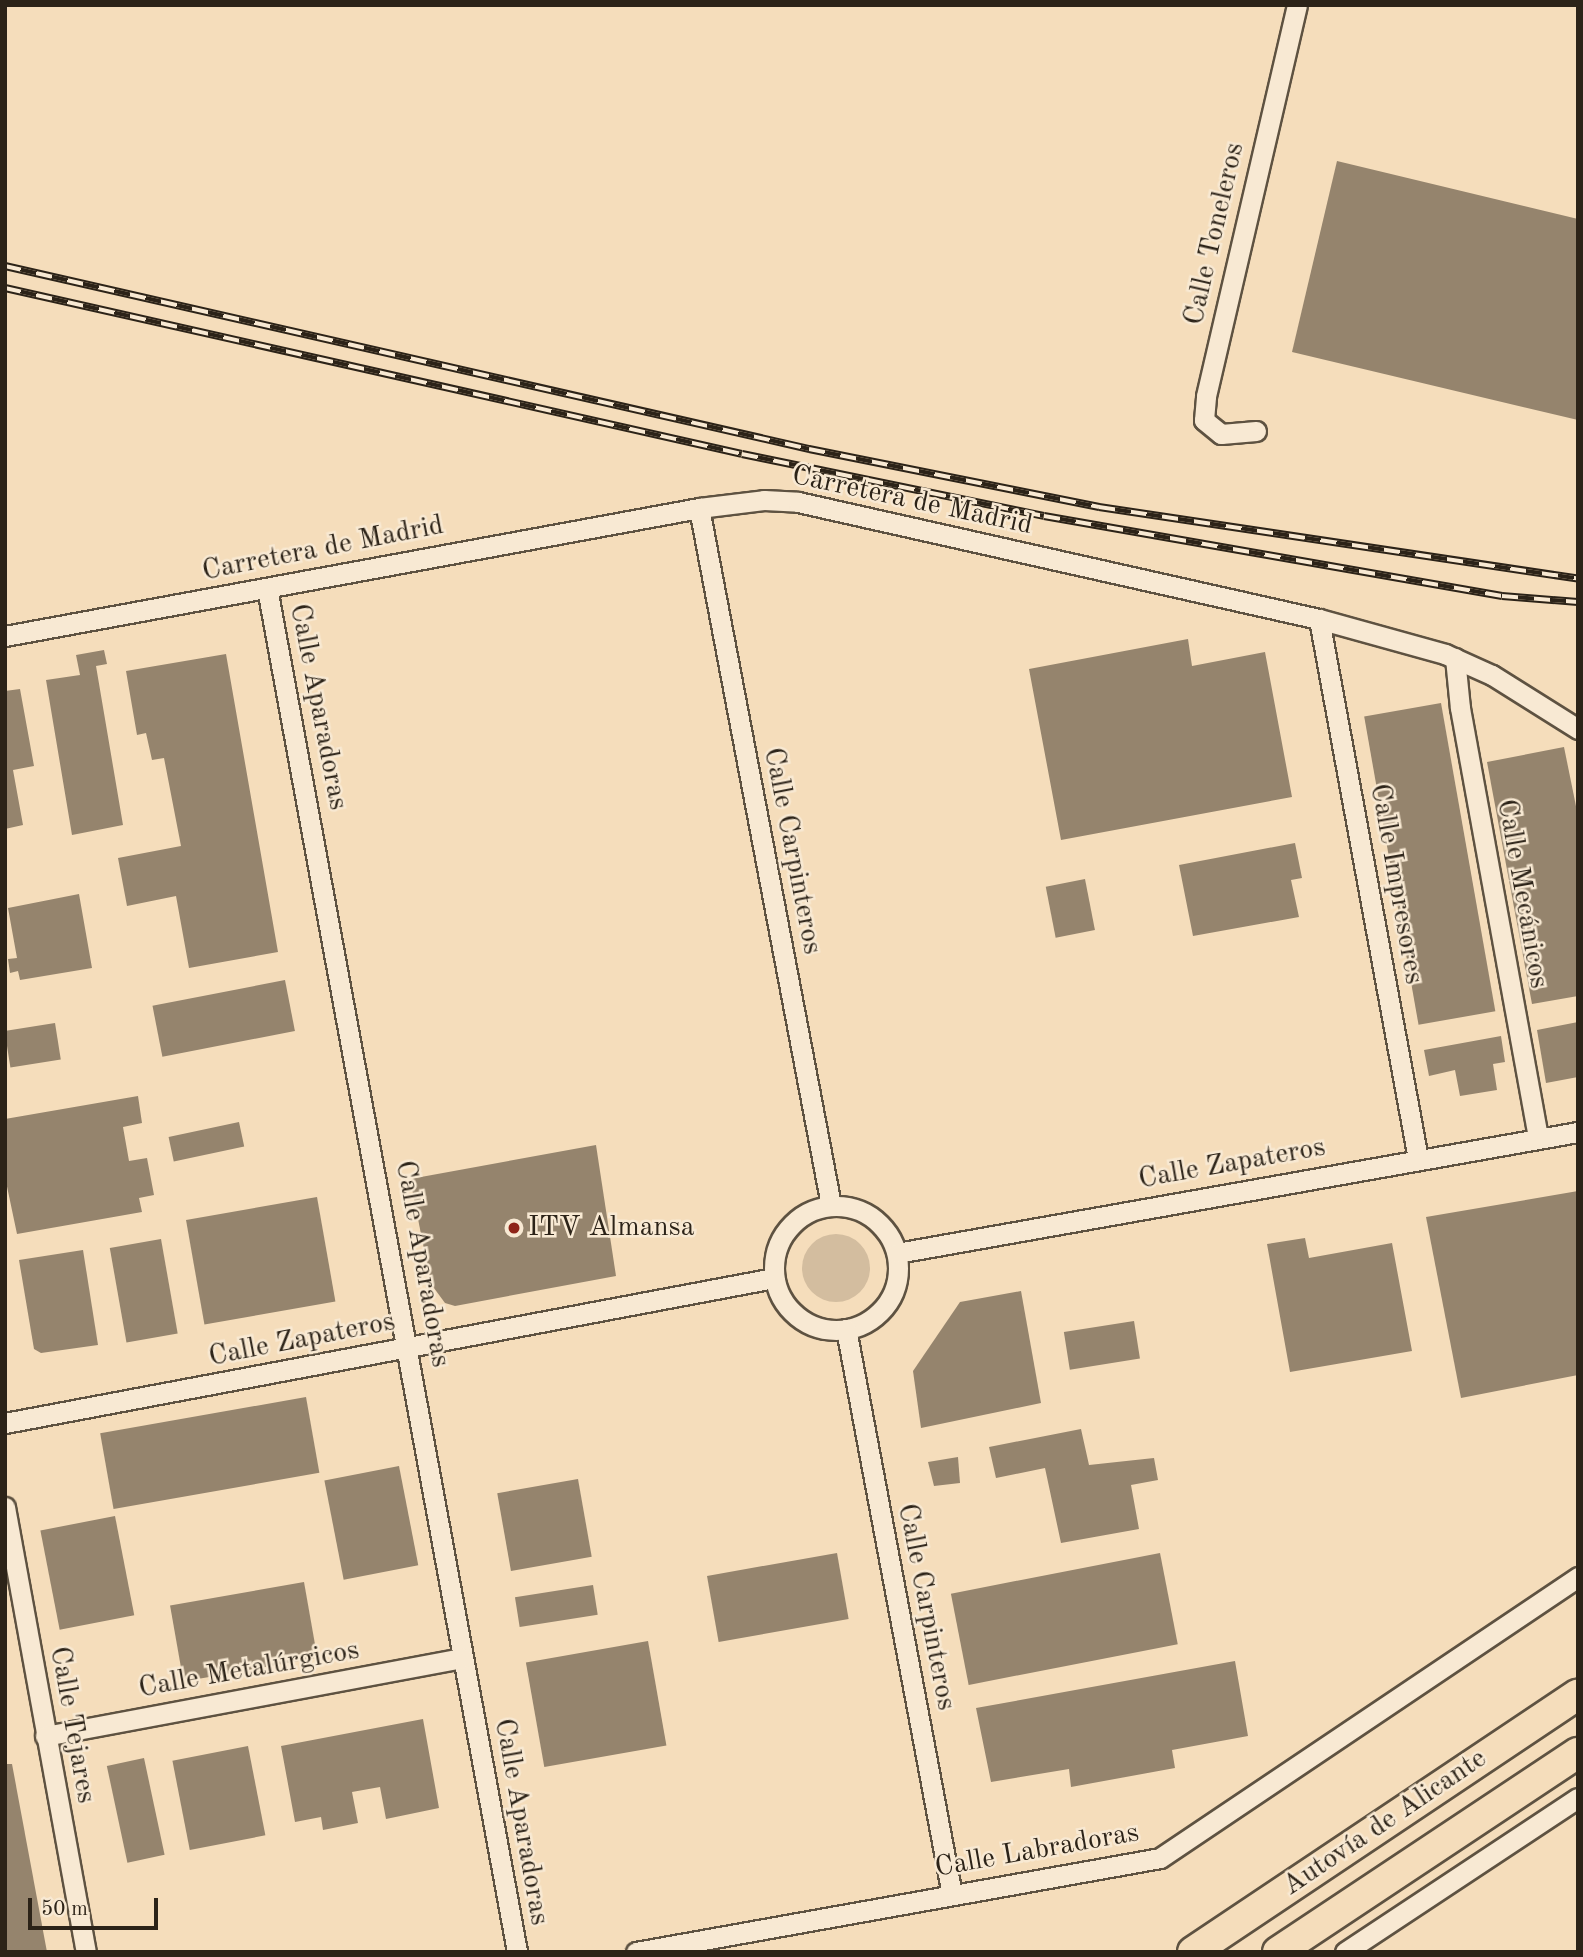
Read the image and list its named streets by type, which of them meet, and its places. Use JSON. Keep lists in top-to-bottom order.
{
  "streets": {
    "highway": ["Autovía de Alicante"],
    "street": [
      "Calle Toneleros",
      "Carretera de Madrid",
      "Calle Aparadoras",
      "Calle Carpinteros",
      "Calle Impresores",
      "Calle Mecánicos",
      "Calle Zapateros",
      "Calle Metalúrgicos",
      "Calle Tejares",
      "Calle Labradoras"
    ]
  },
  "crossings": [
    ["Carretera de Madrid", "Calle Aparadoras"],
    ["Carretera de Madrid", "Calle Carpinteros"],
    ["Carretera de Madrid", "Calle Impresores"],
    ["Carretera de Madrid", "Calle Mecánicos"],
    ["Calle Aparadoras", "Calle Zapateros"],
    ["Calle Aparadoras", "Calle Metalúrgicos"],
    ["Calle Carpinteros", "Calle Zapateros"],
    ["Calle Carpinteros", "Calle Labradoras"],
    ["Calle Impresores", "Calle Zapateros"],
    ["Calle Mecánicos", "Calle Zapateros"],
    ["Calle Metalúrgicos", "Calle Tejares"]
  ],
  "places": ["ITV Almansa"],
  "scale_bar": "50 m"
}
